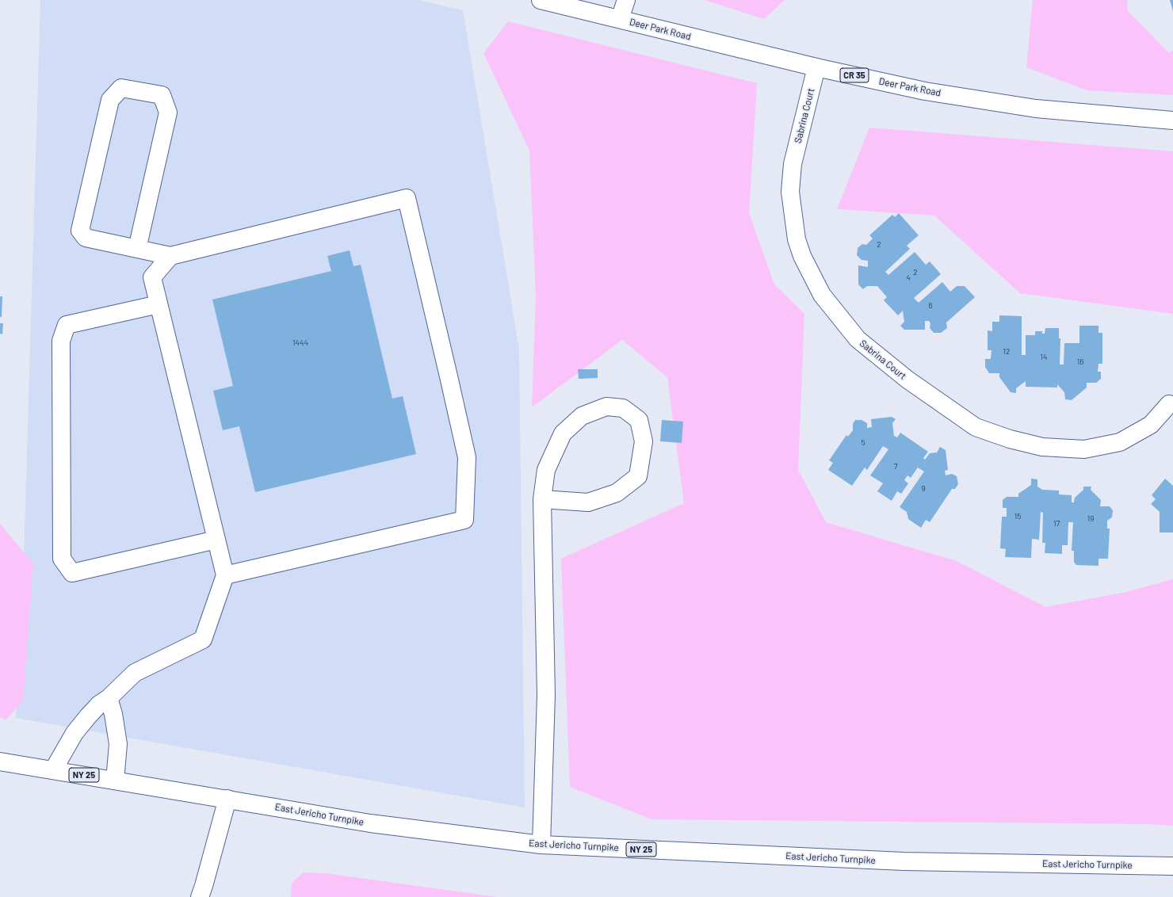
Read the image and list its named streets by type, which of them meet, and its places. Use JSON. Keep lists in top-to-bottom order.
{
  "streets": {
    "main road": [
      "Deer Park Road",
      "CR 35",
      "Sabrina Court",
      "NY 25",
      "East Jericho Turnpike"
    ]
  },
  "crossings": [
    ["Deer Park Road", "Sabrina Court"]
  ],
  "house_numbers": [
    "2",
    "2",
    "4",
    "6",
    "1444",
    "12",
    "14",
    "16",
    "5",
    "7",
    "9",
    "15",
    "19",
    "17"
  ]
}
